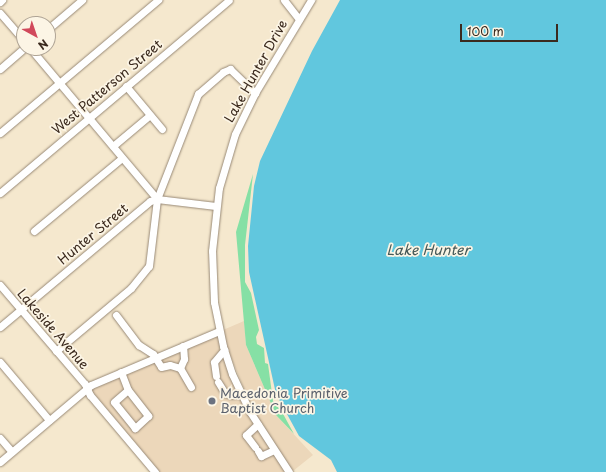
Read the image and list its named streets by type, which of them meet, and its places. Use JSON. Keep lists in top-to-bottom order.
{
  "streets": {
    "street": [
      "Lake Hunter Drive",
      "West Patterson Street",
      "Hunter Street",
      "Lakeside Avenue"
    ]
  },
  "crossings": [
    ["Hunter Street", "Lakeside Avenue"]
  ],
  "water": ["Lake Hunter"],
  "places": ["Macedonia Primitive Baptist Church"],
  "scale_bar": "100 m",
  "north": "bottom right"
}
